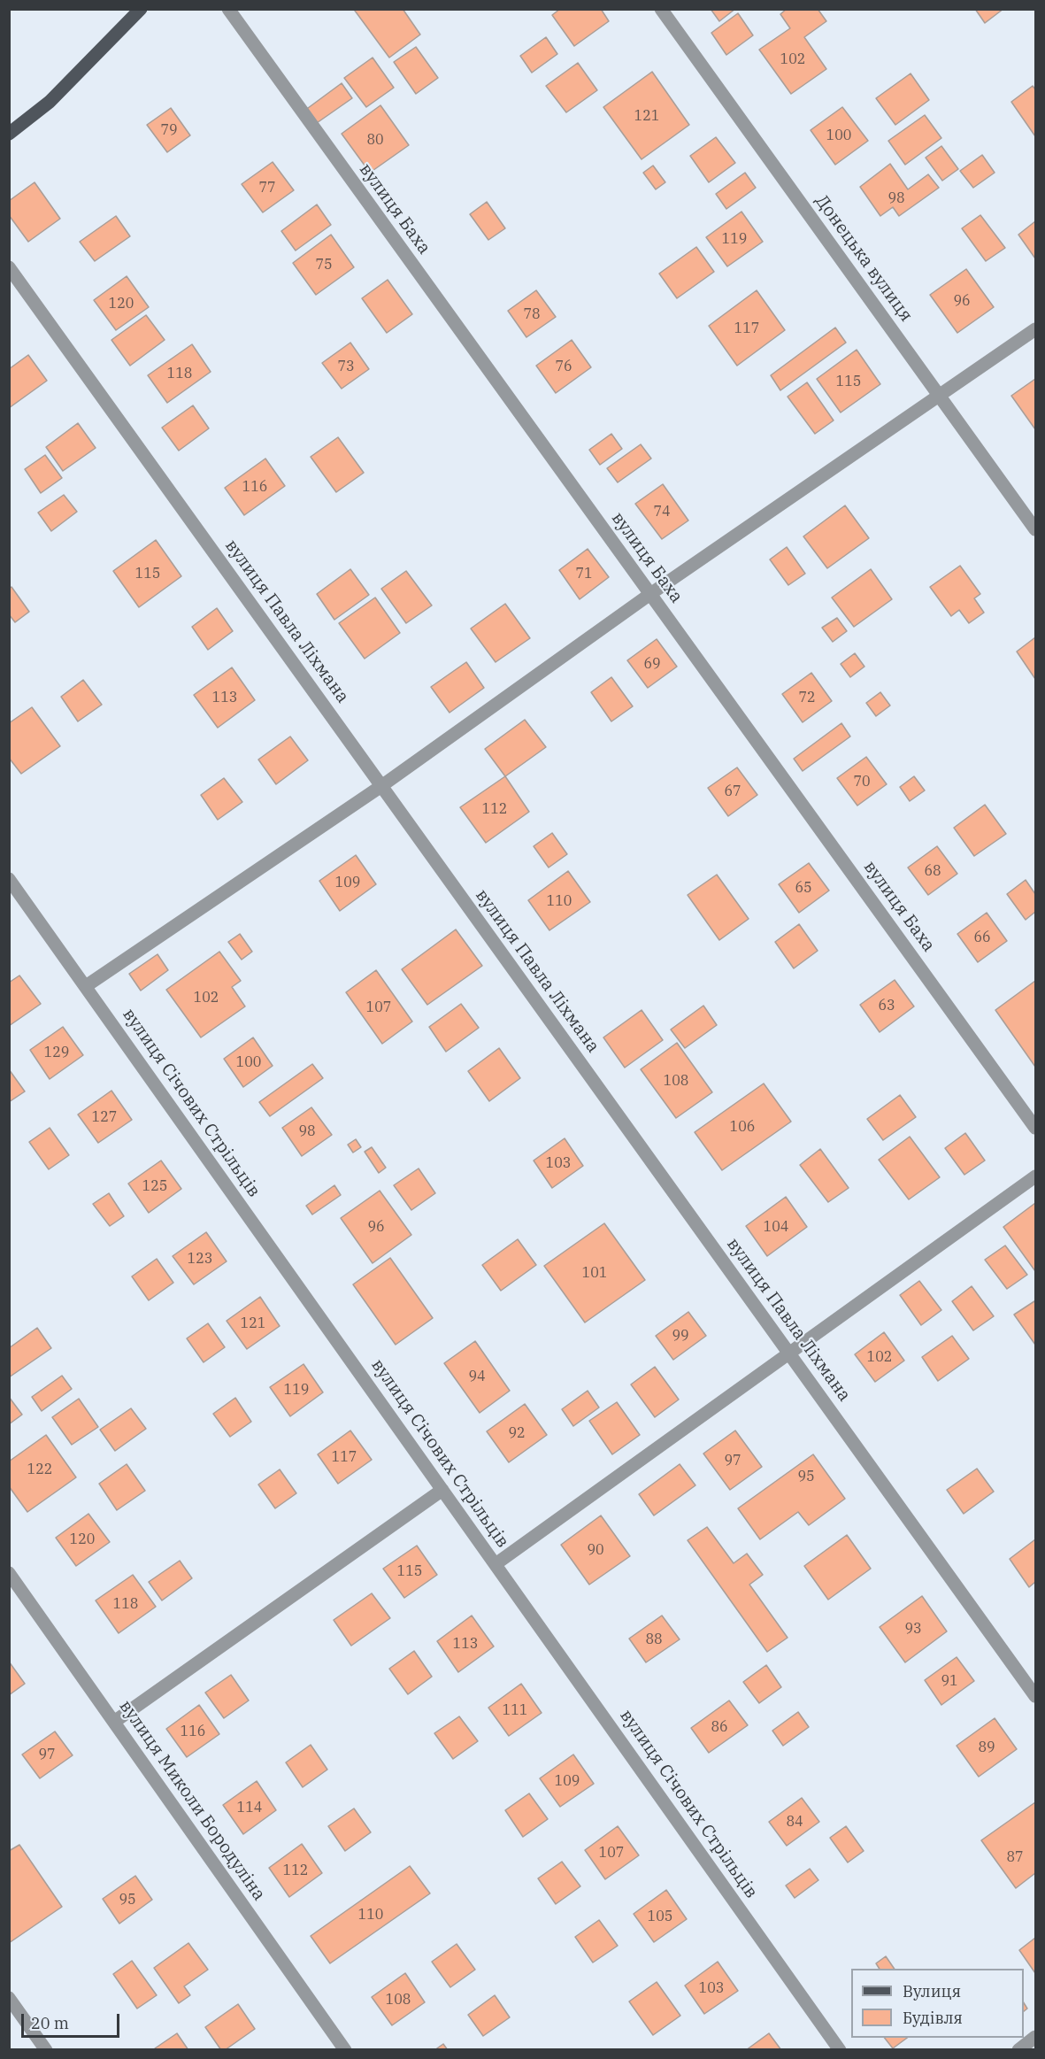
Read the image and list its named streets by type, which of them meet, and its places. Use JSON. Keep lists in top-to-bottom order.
{
  "streets": {
    "street": [
      "вулиця Баха",
      "Донецька вулиця",
      "вулиця Павла Ліхмана",
      "вулиця Січових Стрільців",
      "вулиця Миколи Бородуліна"
    ]
  },
  "house_numbers": [
    "102",
    "121",
    "79",
    "100",
    "80",
    "77",
    "98",
    "119",
    "75",
    "96",
    "120",
    "78",
    "117",
    "73",
    "76",
    "118",
    "115",
    "116",
    "74",
    "115",
    "71",
    "69",
    "113",
    "72",
    "70",
    "67",
    "112",
    "68",
    "109",
    "65",
    "110",
    "66",
    "102",
    "63",
    "107",
    "129",
    "100",
    "108",
    "127",
    "106",
    "98",
    "103",
    "125",
    "96",
    "104",
    "123",
    "101",
    "121",
    "99",
    "102",
    "94",
    "119",
    "92",
    "117",
    "97",
    "122",
    "95",
    "120",
    "90",
    "115",
    "118",
    "93",
    "88",
    "113",
    "91",
    "111",
    "86",
    "116",
    "89",
    "97",
    "109",
    "114",
    "84",
    "107",
    "87",
    "112",
    "95",
    "110",
    "105",
    "103",
    "108"
  ],
  "legend": ["Вулиця", "Будівля"],
  "scale_bar": "20 m"
}
